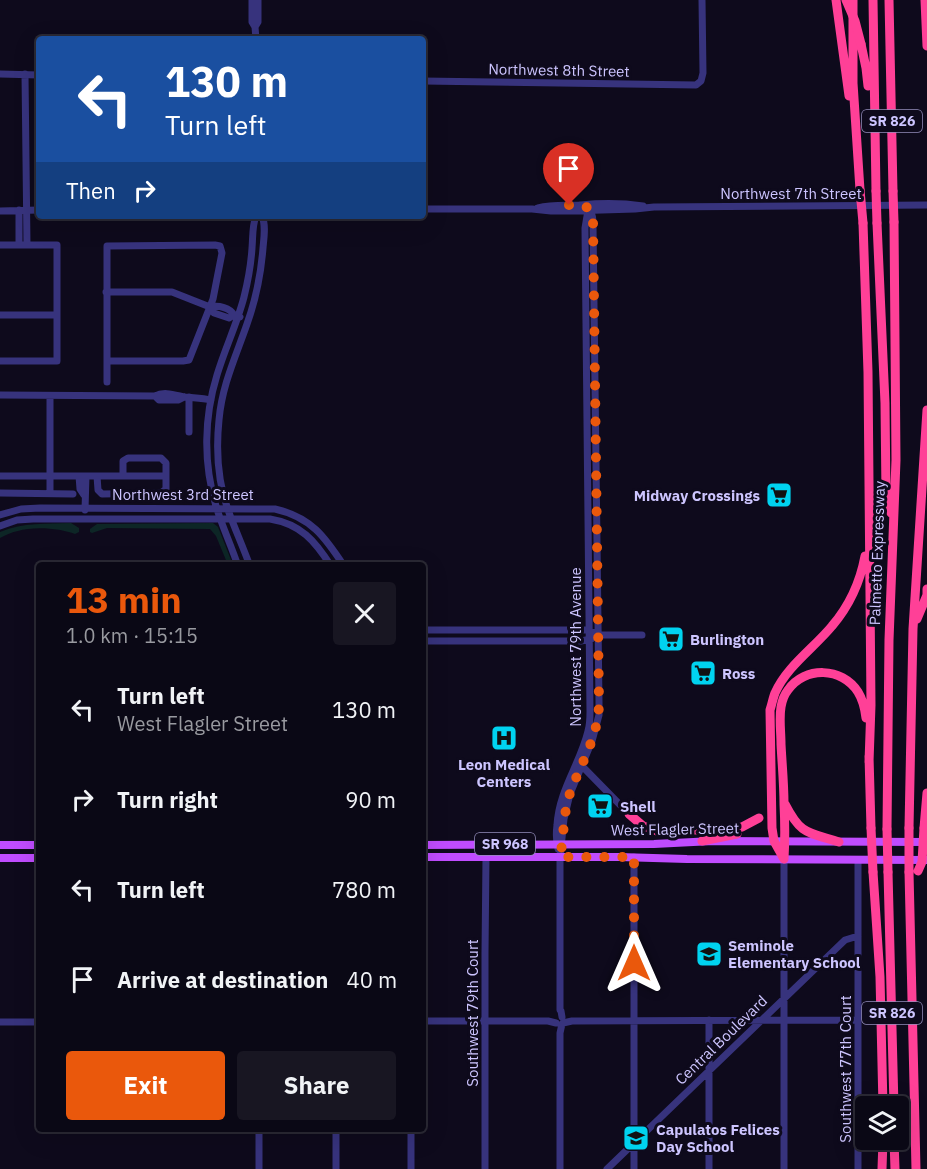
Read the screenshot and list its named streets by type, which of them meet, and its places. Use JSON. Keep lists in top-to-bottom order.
{
  "streets": {
    "highway": ["SR 826", "Palmetto Expressway"],
    "main road": ["West Flagler Street", "SR 968"],
    "street": [
      "Northwest 8th Street",
      "Northwest 7th Street",
      "Northwest 3rd Street",
      "Northwest 79th Avenue",
      "Southwest 79th Court",
      "Central Boulevard",
      "Southwest 77th Court"
    ]
  },
  "crossings": [
    ["Northwest 7th Street", "Northwest 79th Avenue"],
    ["Northwest 79th Avenue", "West Flagler Street"],
    ["West Flagler Street", "Southwest 79th Court"],
    ["West Flagler Street", "Southwest 77th Court"],
    ["Central Boulevard", "Southwest 77th Court"]
  ],
  "places": {
    "supermarket": [
      "Midway Crossings",
      "Burlington",
      "Ross",
      "Shell"
    ],
    "hospital": ["Leon Medical Centers"],
    "school or university": ["Seminole Elementary School", "Capulatos Felices Day School"]
  },
  "page": {
    "turn": ["130 m", "Turn left"],
    "then": "Then",
    "heading": ["13 min", "1.0 km · 15:15"],
    "list": [
      {
        "name": "Turn left",
        "note": "West Flagler Street",
        "value": "130 m"
      },
      {
        "name": "Turn right",
        "value": "90 m"
      },
      {
        "name": "Turn left",
        "value": "780 m"
      },
      {
        "name": "Arrive at destination",
        "value": "40 m"
      }
    ],
    "buttons": ["Exit", "Share"]
  }
}
